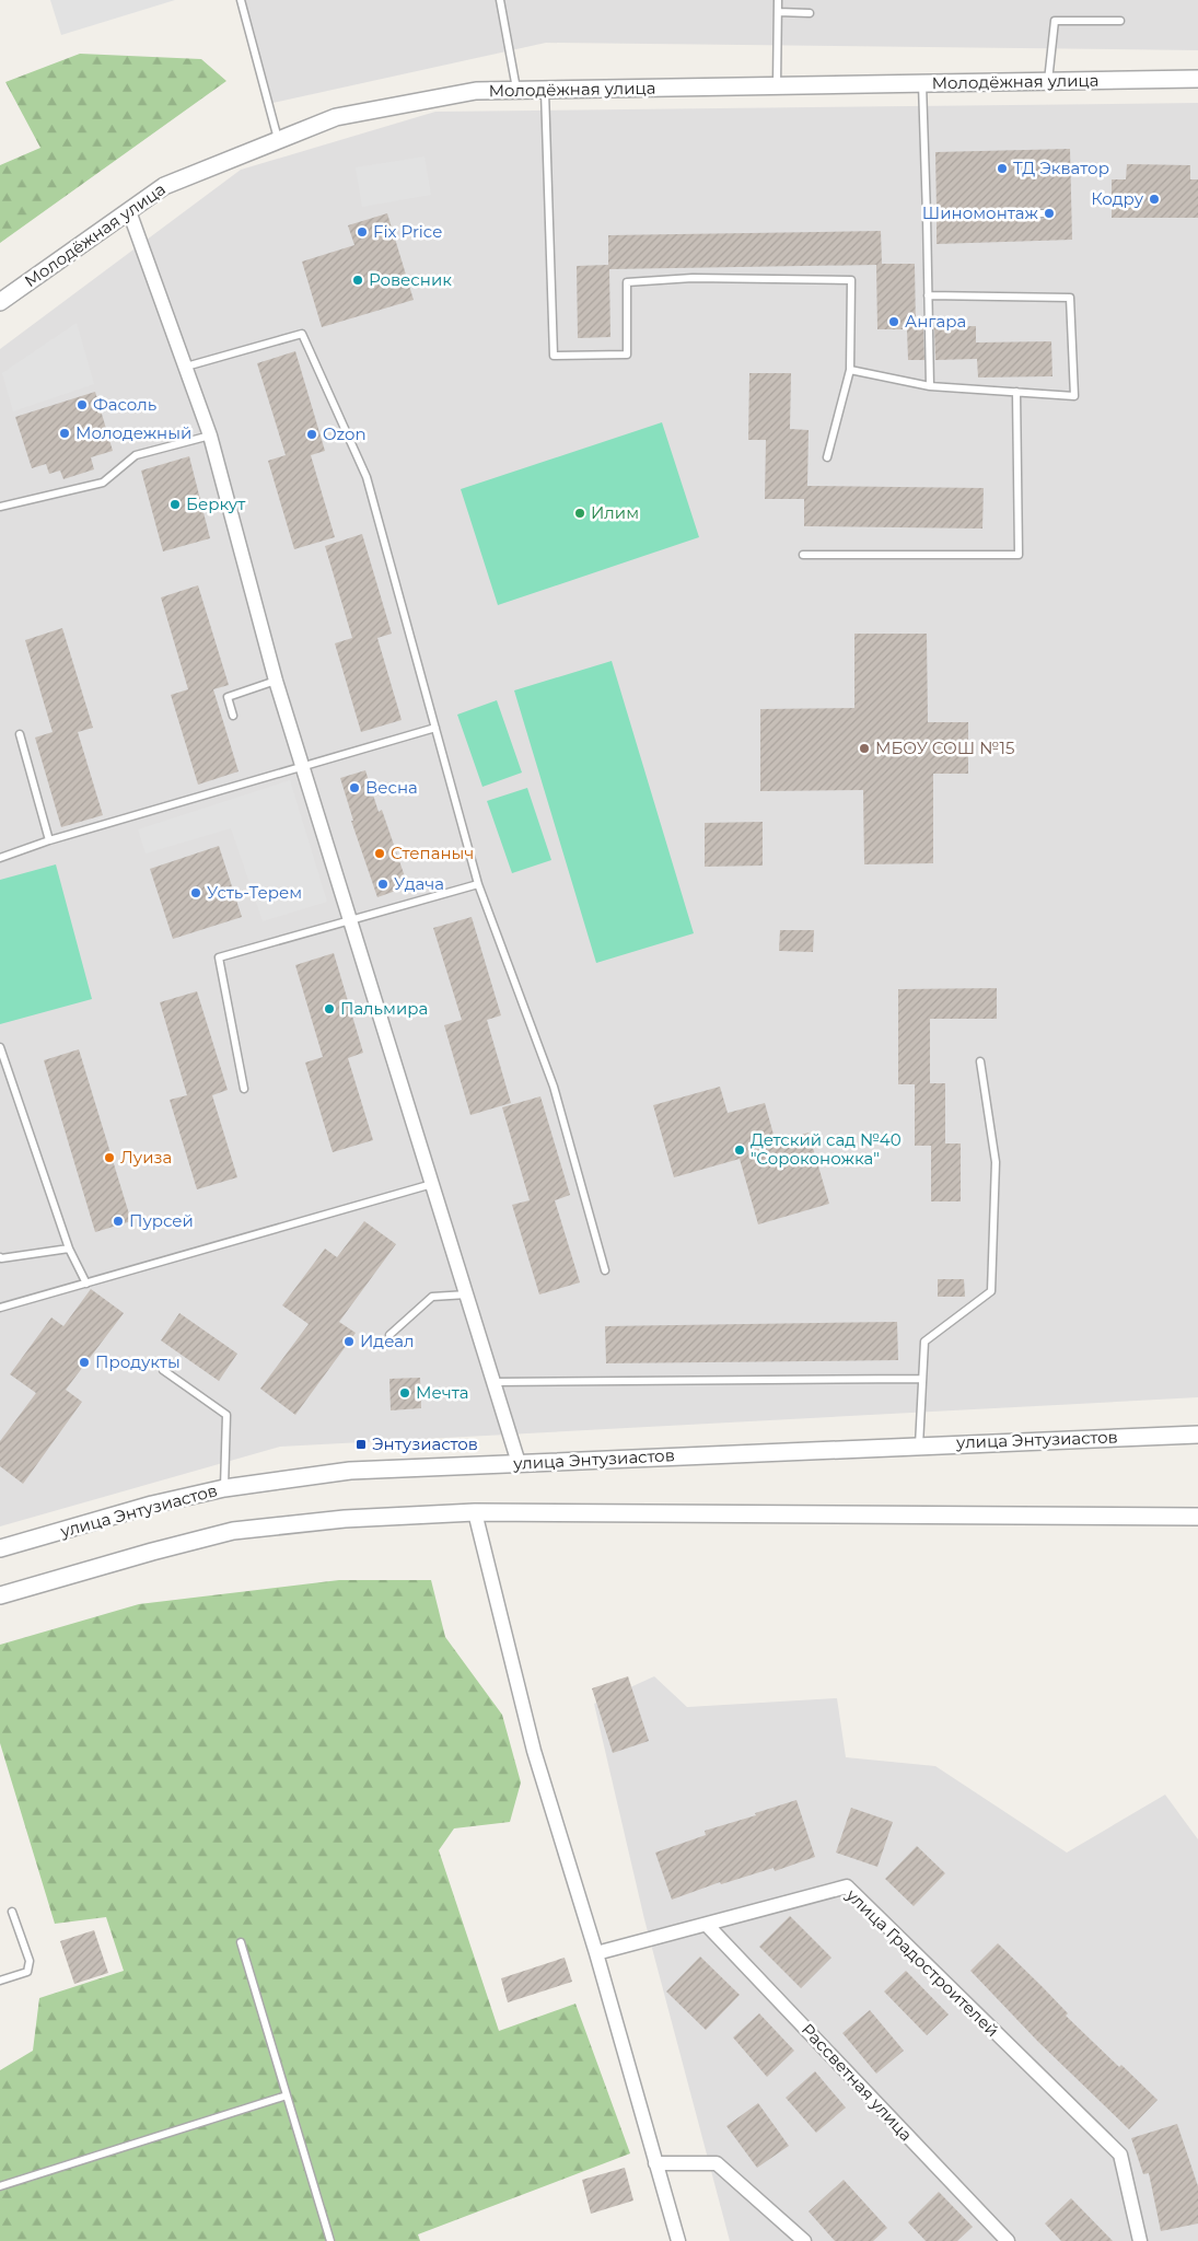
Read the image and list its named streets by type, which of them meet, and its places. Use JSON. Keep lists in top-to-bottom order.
{
  "streets": {
    "street": [
      "Молодёжная улица",
      "улица Энтузиастов",
      "улица Градостроителей",
      "Рассветная улица"
    ]
  },
  "crossings": [
    ["улица Градостроителей", "Рассветная улица"]
  ],
  "places": {
    "other": [
      "ТД Экватор",
      "Кодру",
      "Шиномонтаж",
      "Fix Price",
      "Ровесник",
      "Ангара",
      "Фасоль",
      "Молодежный",
      "Ozon",
      "Беркут",
      "Илим",
      "МБОУ СОШ №15",
      "Весна",
      "Степаныч",
      "Удача",
      "Усть-Терем",
      "Пальмира",
      "Детский сад №40 \"Сороконожка\"",
      "Луиза",
      "Пурсей",
      "Идеал",
      "Продукты",
      "Мечта"
    ],
    "transit": ["Энтузиастов"]
  }
}
